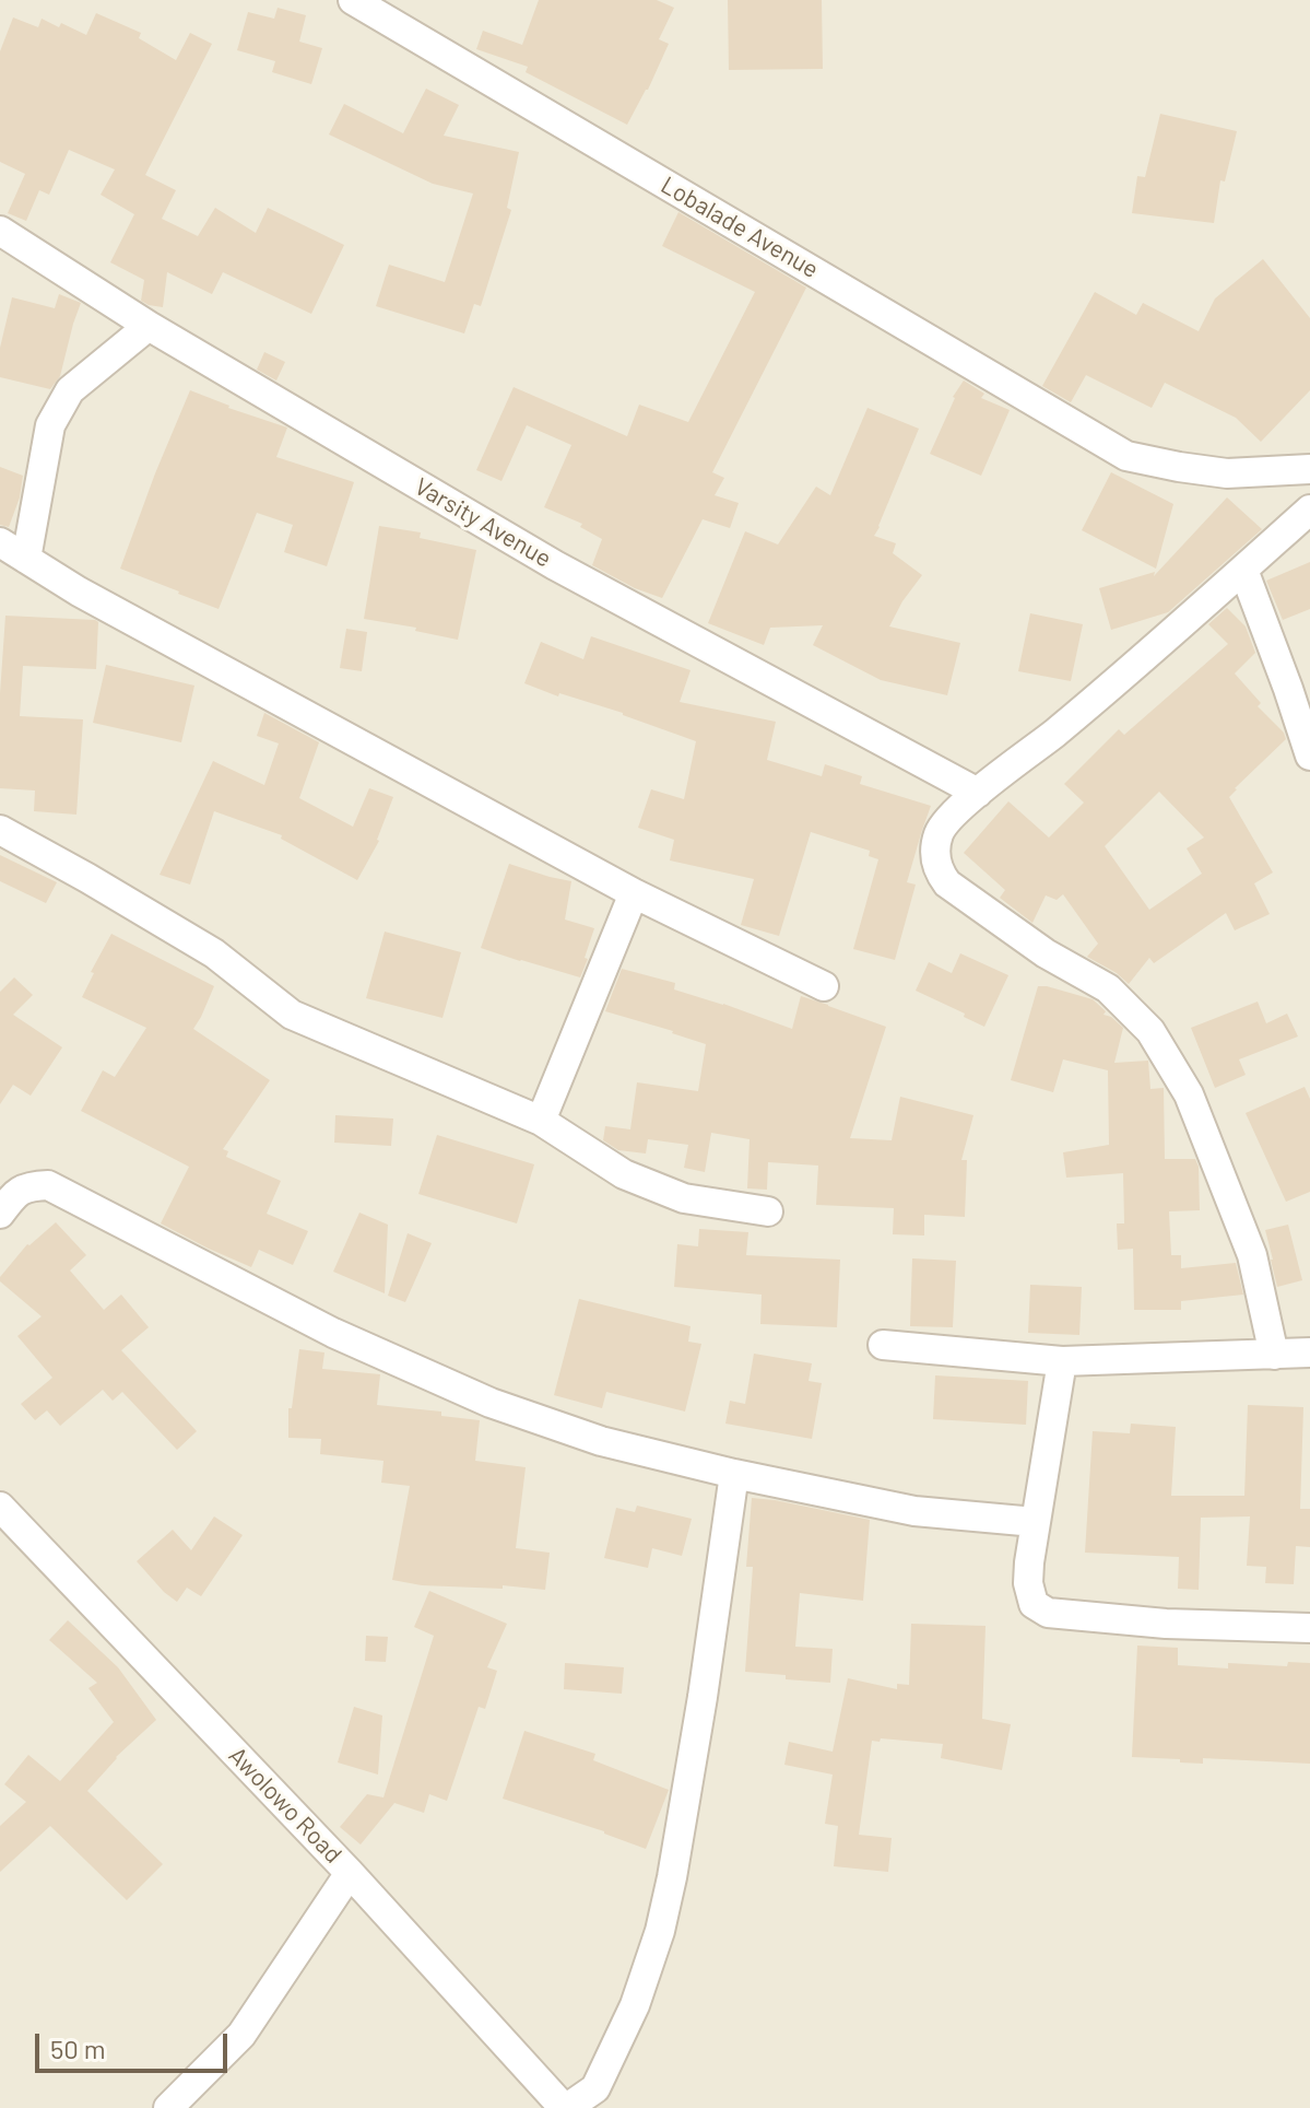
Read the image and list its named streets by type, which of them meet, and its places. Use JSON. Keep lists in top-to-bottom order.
{
  "streets": {
    "street": ["Lobalade Avenue", "Varsity Avenue", "Awolowo Road"]
  },
  "scale_bar": "50 m"
}
